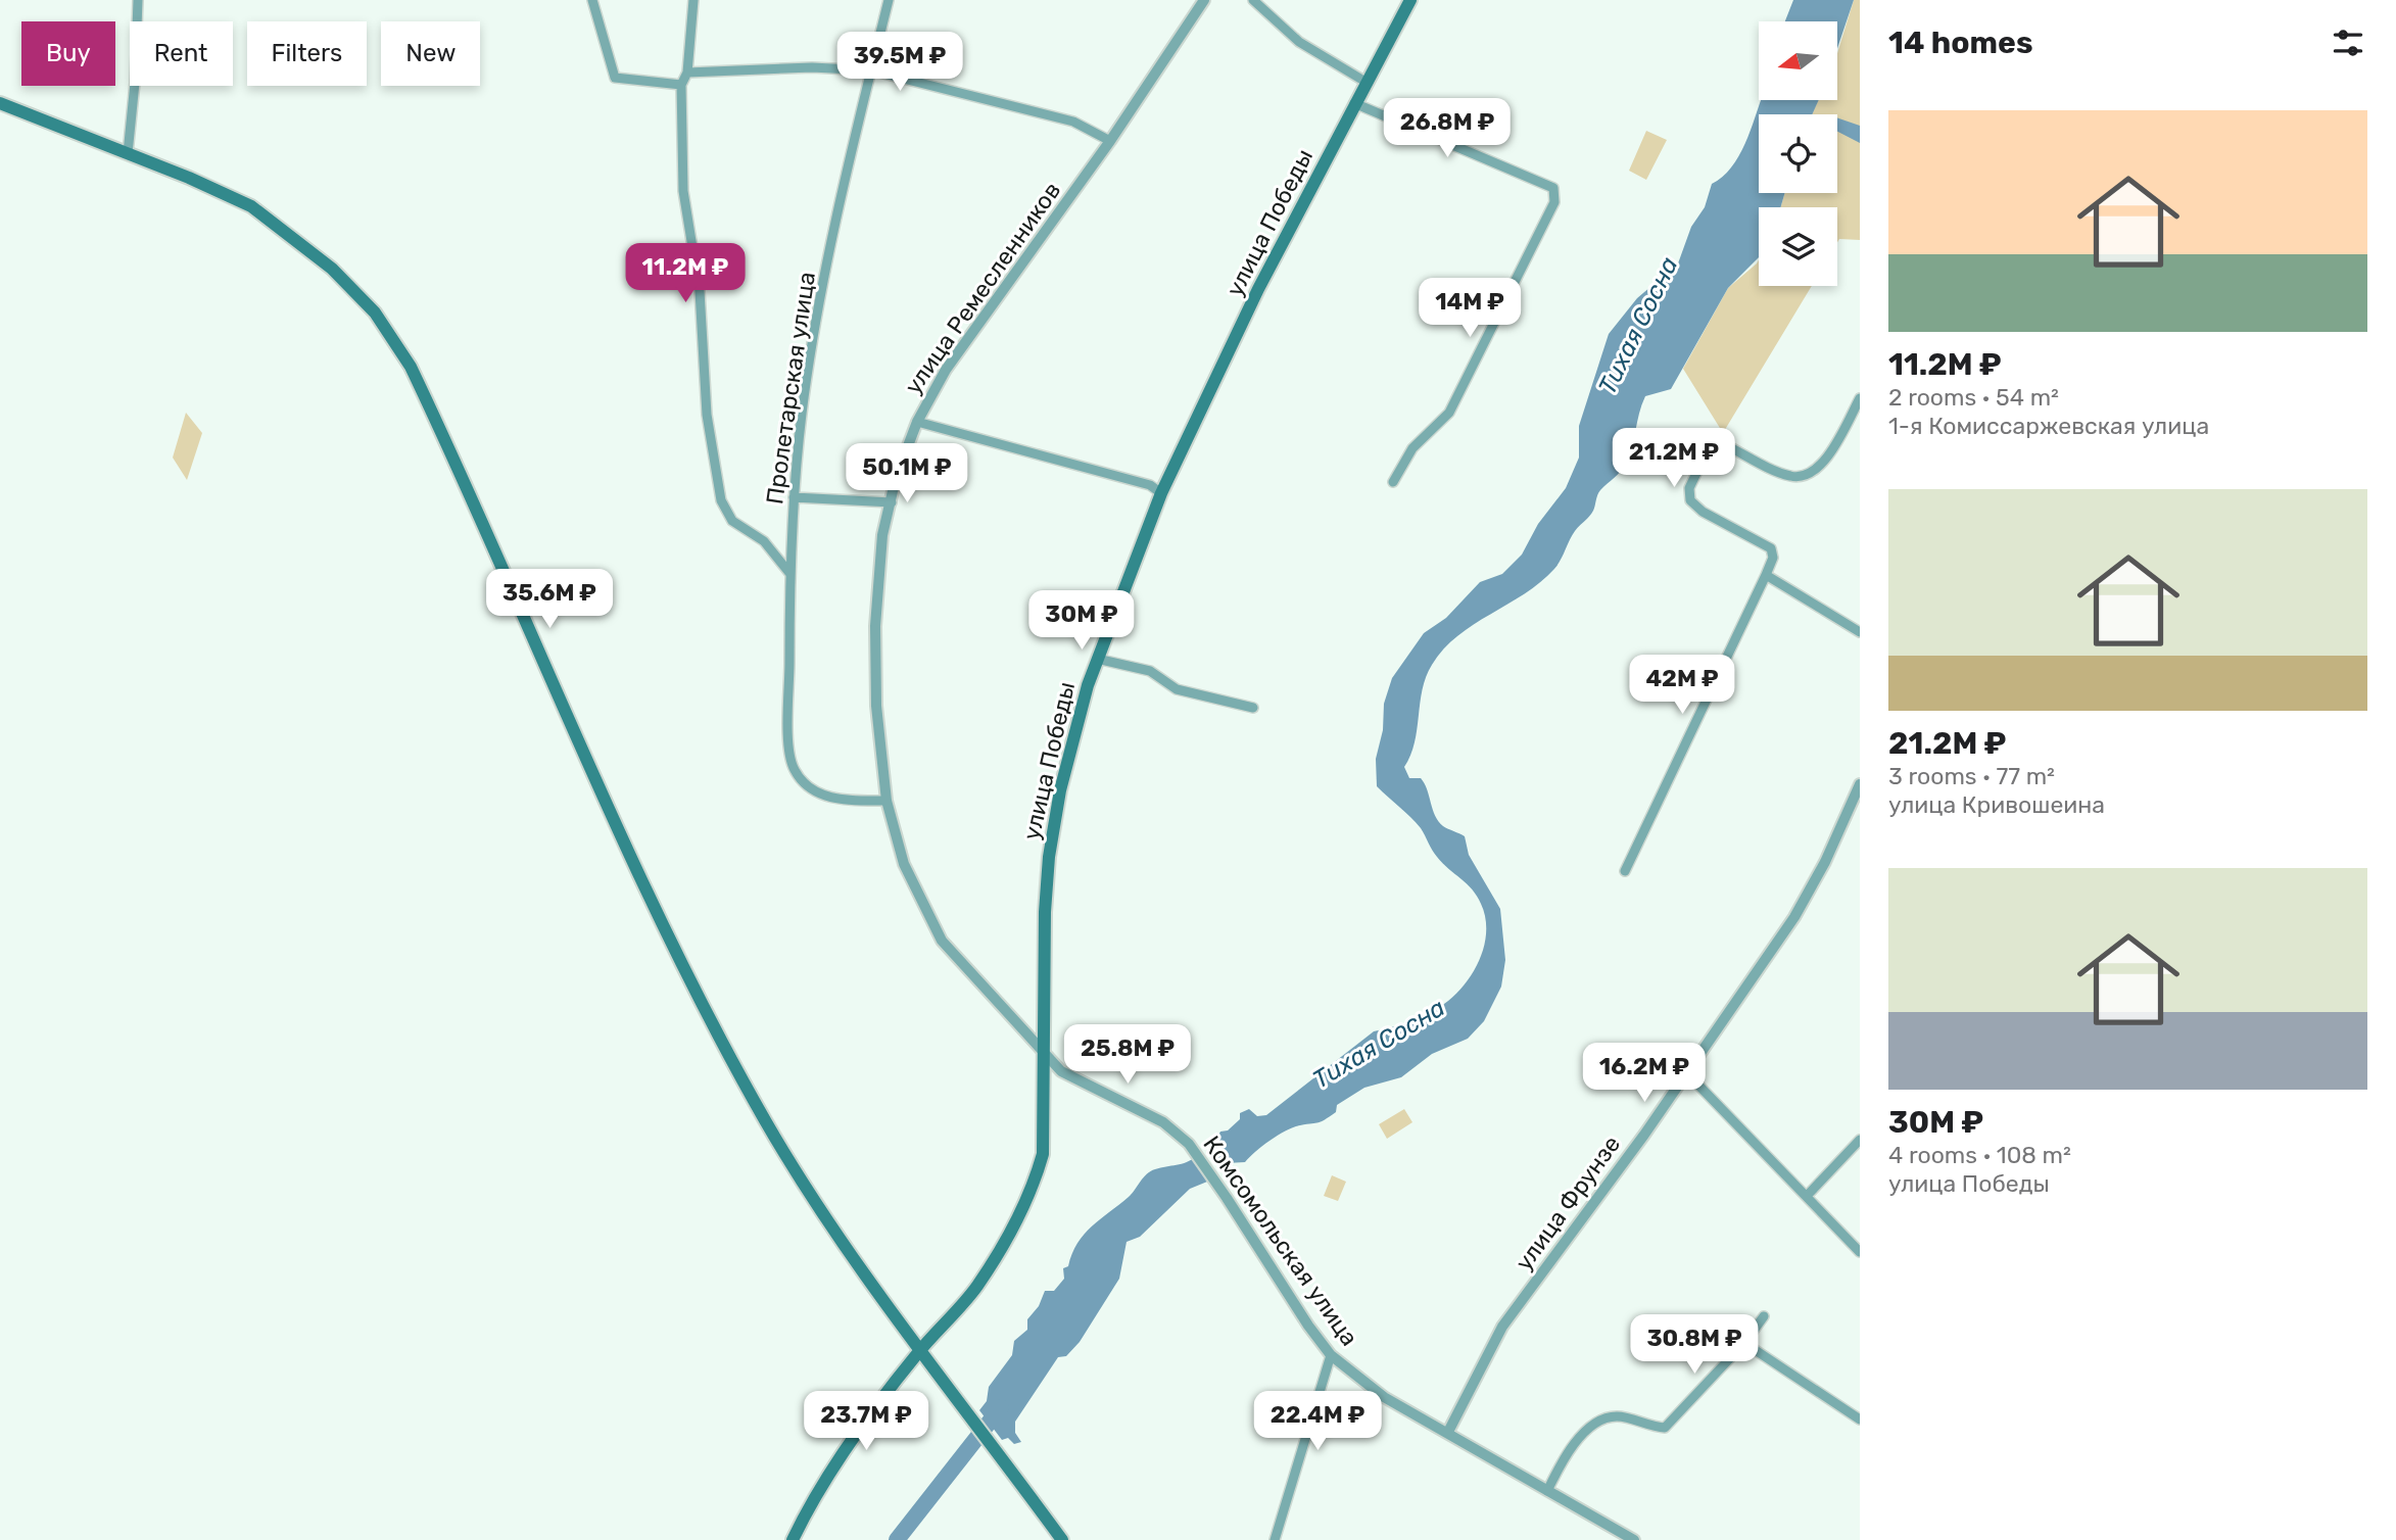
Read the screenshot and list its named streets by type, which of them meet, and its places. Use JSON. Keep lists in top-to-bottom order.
{
  "streets": {
    "main road": ["улица Победы"],
    "street": [
      "улица Ремесленников",
      "Пролетарская улица",
      "улица Фрунзе",
      "Комсомольская улица"
    ]
  },
  "crossings": [
    ["улица Победы", "улица Ремесленников"],
    ["улица Победы", "Комсомольская улица"],
    ["улица Ремесленников", "Пролетарская улица"],
    ["улица Ремесленников", "Комсомольская улица"],
    ["улица Фрунзе", "Комсомольская улица"]
  ],
  "water": ["Тихая Сосна"],
  "north": "left",
  "page": {
    "heading": "14 homes",
    "chip": [
      "Buy",
      "Rent",
      "Filters",
      "New"
    ],
    "price": [
      "39.5M ₽",
      "26.8M ₽",
      "11.2M ₽",
      "14M ₽",
      "21.2M ₽",
      "50.1M ₽",
      "35.6M ₽",
      "30M ₽",
      "42M ₽",
      "25.8M ₽",
      "16.2M ₽",
      "30.8M ₽",
      "23.7M ₽",
      "22.4M ₽"
    ],
    "list": [
      {
        "name": "11.2M ₽",
        "note": "2 rooms · 54 m² · 1-я Комиссаржевская улица"
      },
      {
        "name": "21.2M ₽",
        "note": "3 rooms · 77 m² · улица Кривошеина"
      },
      {
        "name": "30M ₽",
        "note": "4 rooms · 108 m² · улица Победы"
      }
    ]
  }
}
